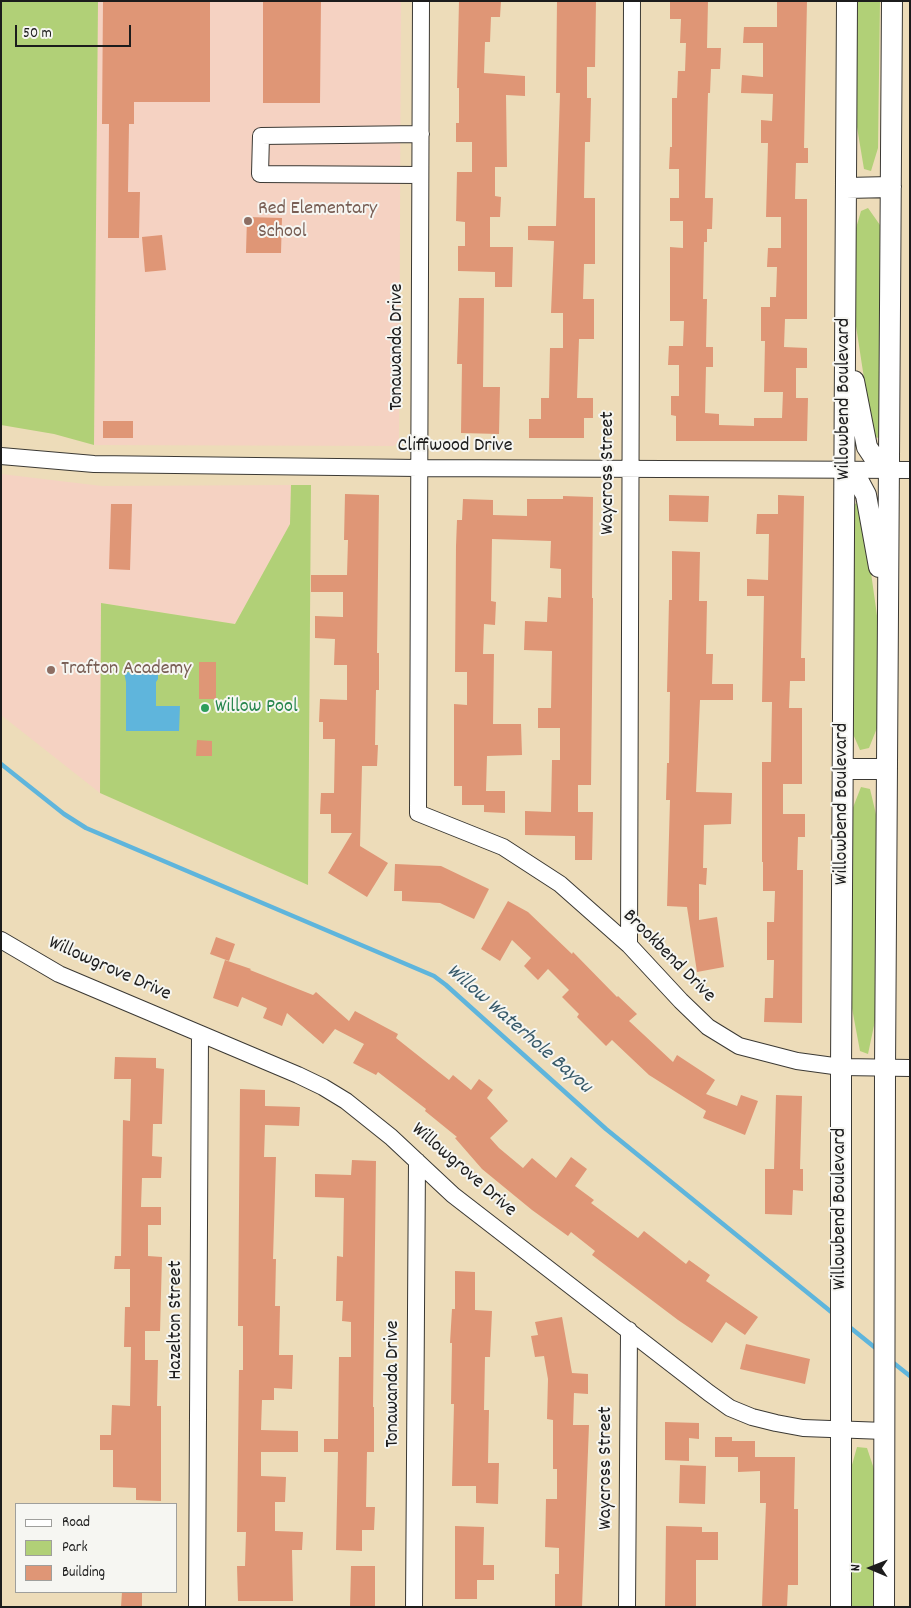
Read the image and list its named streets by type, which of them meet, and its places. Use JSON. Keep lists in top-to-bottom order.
{
  "streets": {
    "main road": ["Willowbend Boulevard"],
    "street": [
      "Tonawanda Drive",
      "Cliffwood Drive",
      "Waycross Street",
      "Brookbend Drive",
      "Willowgrove Drive",
      "Hazelton Street"
    ]
  },
  "crossings": [
    ["Tonawanda Drive", "Cliffwood Drive"],
    ["Tonawanda Drive", "Brookbend Drive"],
    ["Tonawanda Drive", "Willowgrove Drive"],
    ["Willowbend Boulevard", "Cliffwood Drive"],
    ["Willowbend Boulevard", "Brookbend Drive"],
    ["Willowbend Boulevard", "Willowgrove Drive"],
    ["Cliffwood Drive", "Waycross Street"],
    ["Waycross Street", "Brookbend Drive"],
    ["Waycross Street", "Willowgrove Drive"],
    ["Willowgrove Drive", "Hazelton Street"]
  ],
  "water": ["Willow Waterhole Bayou"],
  "places": ["Red Elementary School", "Trafton Academy", "Willow Pool"],
  "legend": ["Road", "Park", "Building"],
  "scale_bar": "50 m",
  "north": "left"
}
